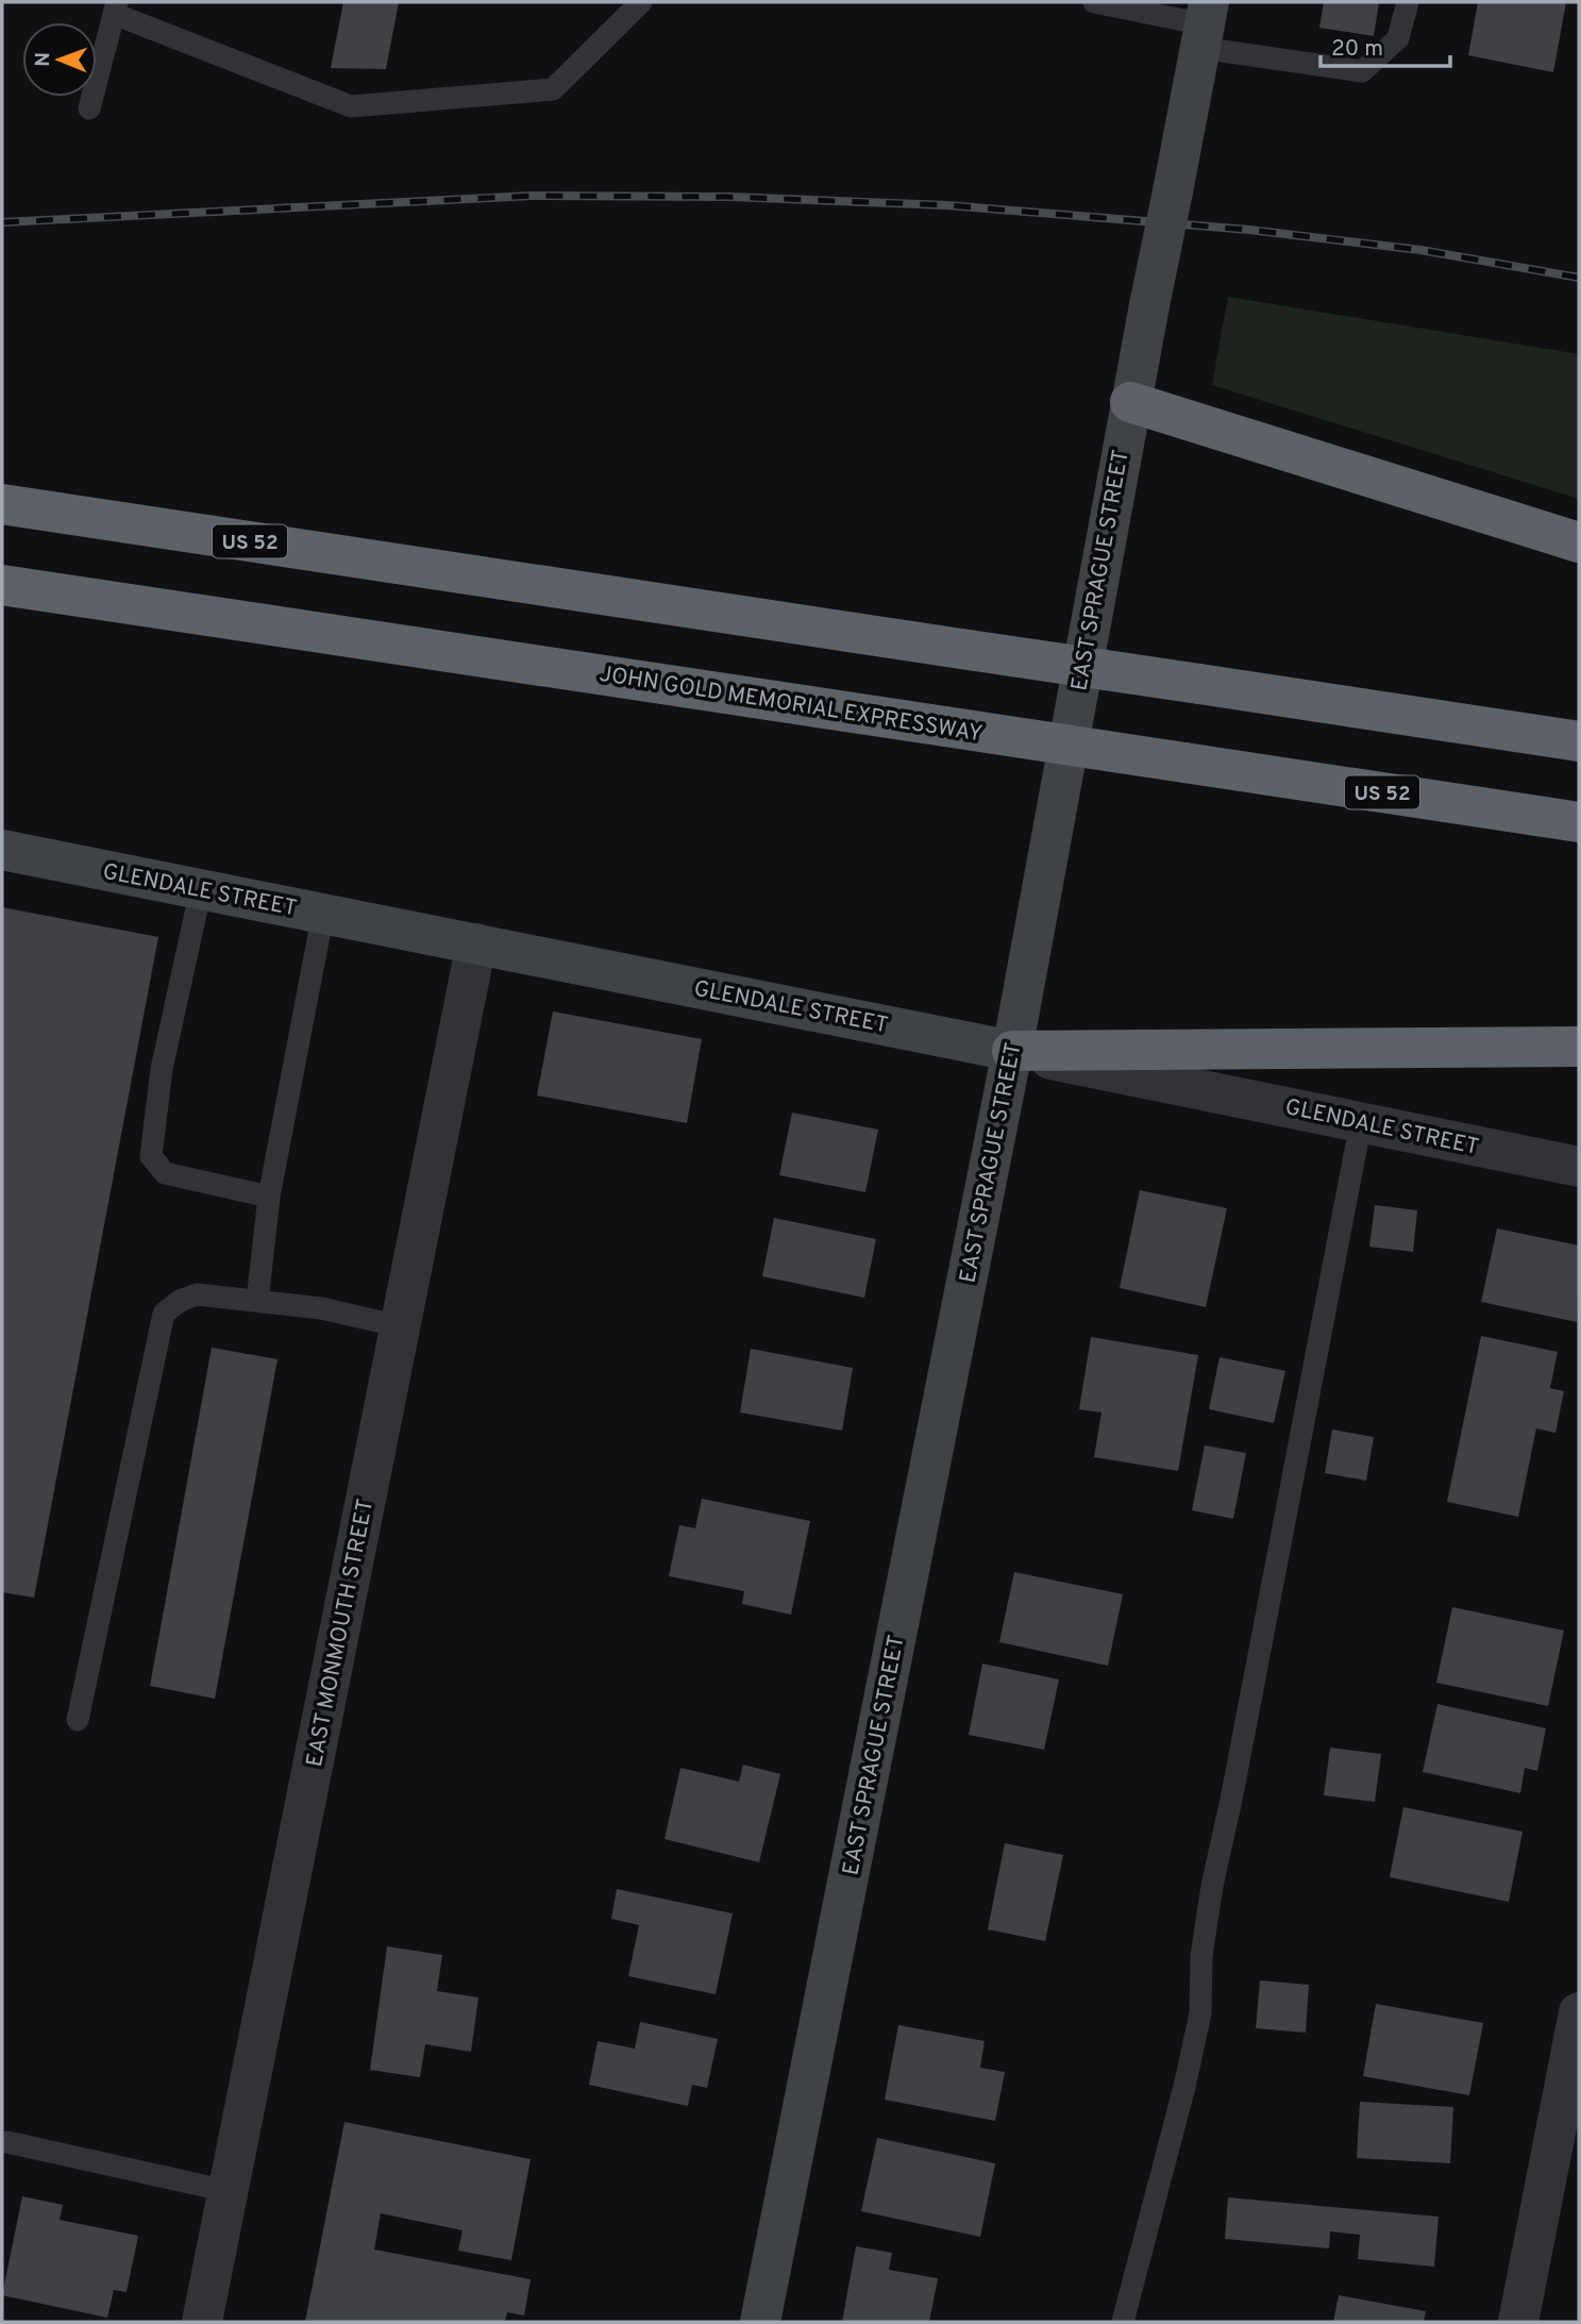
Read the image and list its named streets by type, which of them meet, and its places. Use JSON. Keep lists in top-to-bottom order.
{
  "streets": {
    "highway": ["US 52", "JOHN GOLD MEMORIAL EXPRESSWAY"],
    "main road": ["EAST SPRAGUE STREET", "GLENDALE STREET"],
    "street": ["EAST MONMOUTH STREET"]
  },
  "crossings": [
    ["EAST SPRAGUE STREET", "GLENDALE STREET"],
    ["GLENDALE STREET", "EAST MONMOUTH STREET"]
  ],
  "scale_bar": "20 m",
  "north": "left"
}
